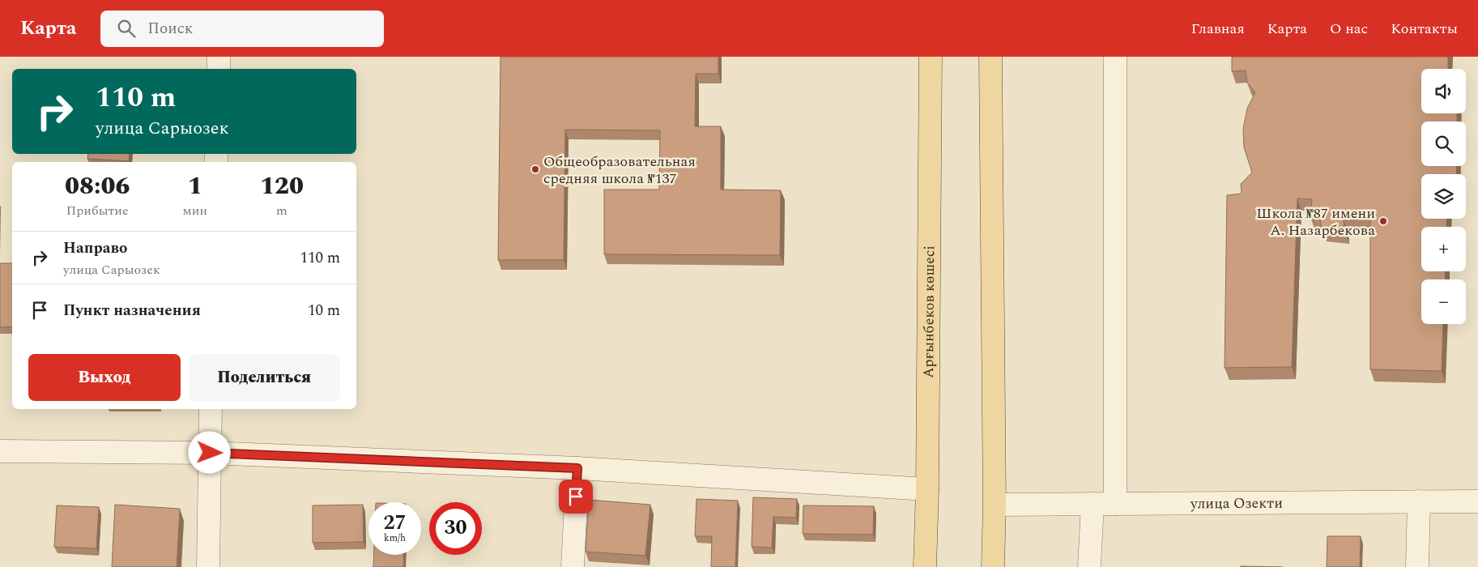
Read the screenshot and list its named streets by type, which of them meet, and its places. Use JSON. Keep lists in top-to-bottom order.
{
  "streets": {
    "main road": ["Арғынбеков көшесі"],
    "street": ["улица Озекти"]
  },
  "places": ["Общеобразовательная средняя школа №137", "Школа №87 имени А. Назарбекова"],
  "page": {
    "header": "Карта",
    "search": "Поиск",
    "nav": [
      "Главная",
      "Карта",
      "О нас",
      "Контакты"
    ],
    "map_buttons": ["+", "−"],
    "turn": ["110 m", "улица Сарыозек"],
    "eta": [
      "08:06",
      "Прибытие",
      "1",
      "мин",
      "120",
      "m"
    ],
    "list": [
      {
        "name": "Направо",
        "note": "улица Сарыозек",
        "value": "110 m"
      },
      {
        "name": "Пункт назначения",
        "value": "10 m"
      }
    ],
    "buttons": ["Выход", "Поделиться"],
    "speed": "27 km/h",
    "limit": "30"
  }
}
